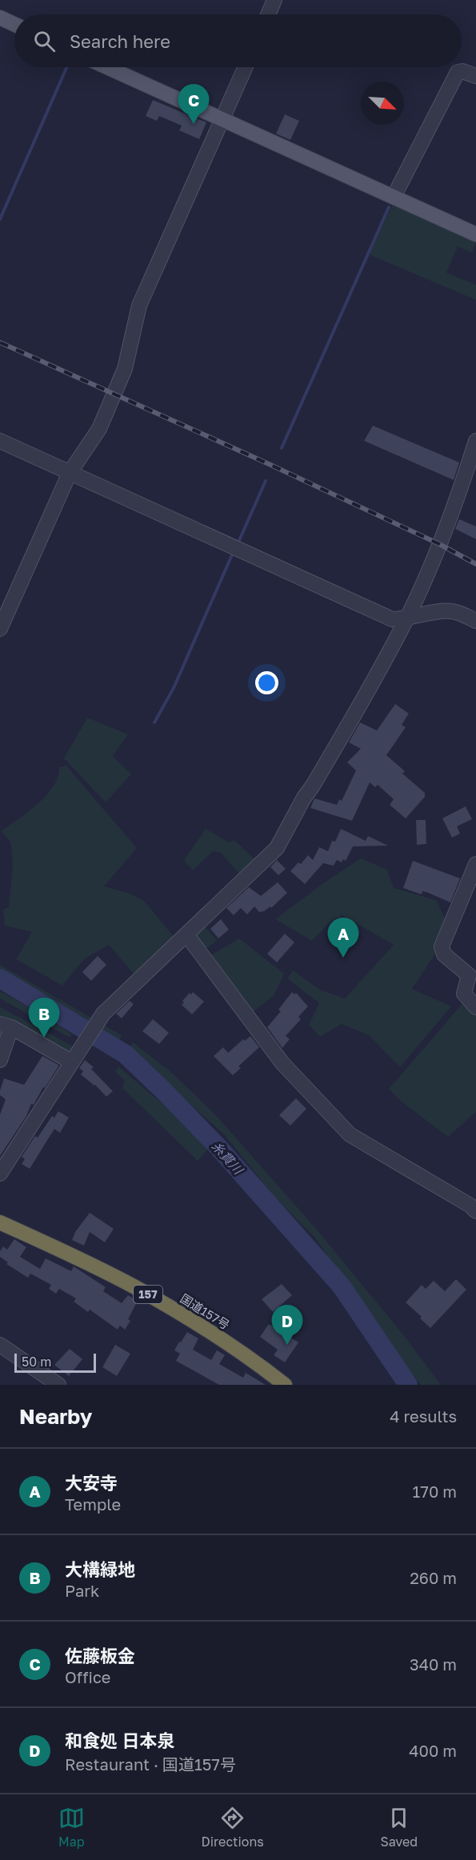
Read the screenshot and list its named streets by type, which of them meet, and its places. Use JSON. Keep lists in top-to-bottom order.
{
  "streets": {
    "highway": ["157", "国道157号"]
  },
  "water": ["糸貫川"],
  "scale_bar": "50 m",
  "north": "bottom right",
  "page": {
    "search": "Search here",
    "pins": [
      "C",
      "A",
      "B",
      "D"
    ],
    "scale": "50 m",
    "heading": ["Nearby", "4 results"],
    "list": [
      {
        "mark": "A",
        "name": "大安寺",
        "note": "Temple",
        "value": "170 m"
      },
      {
        "mark": "B",
        "name": "大構緑地",
        "note": "Park",
        "value": "260 m"
      },
      {
        "mark": "C",
        "name": "佐藤板金",
        "note": "Office",
        "value": "340 m"
      },
      {
        "mark": "D",
        "name": "和食処 日本泉",
        "note": "Restaurant · 国道157号",
        "value": "400 m"
      }
    ],
    "nav": ["Map", "Directions", "Saved"]
  }
}
